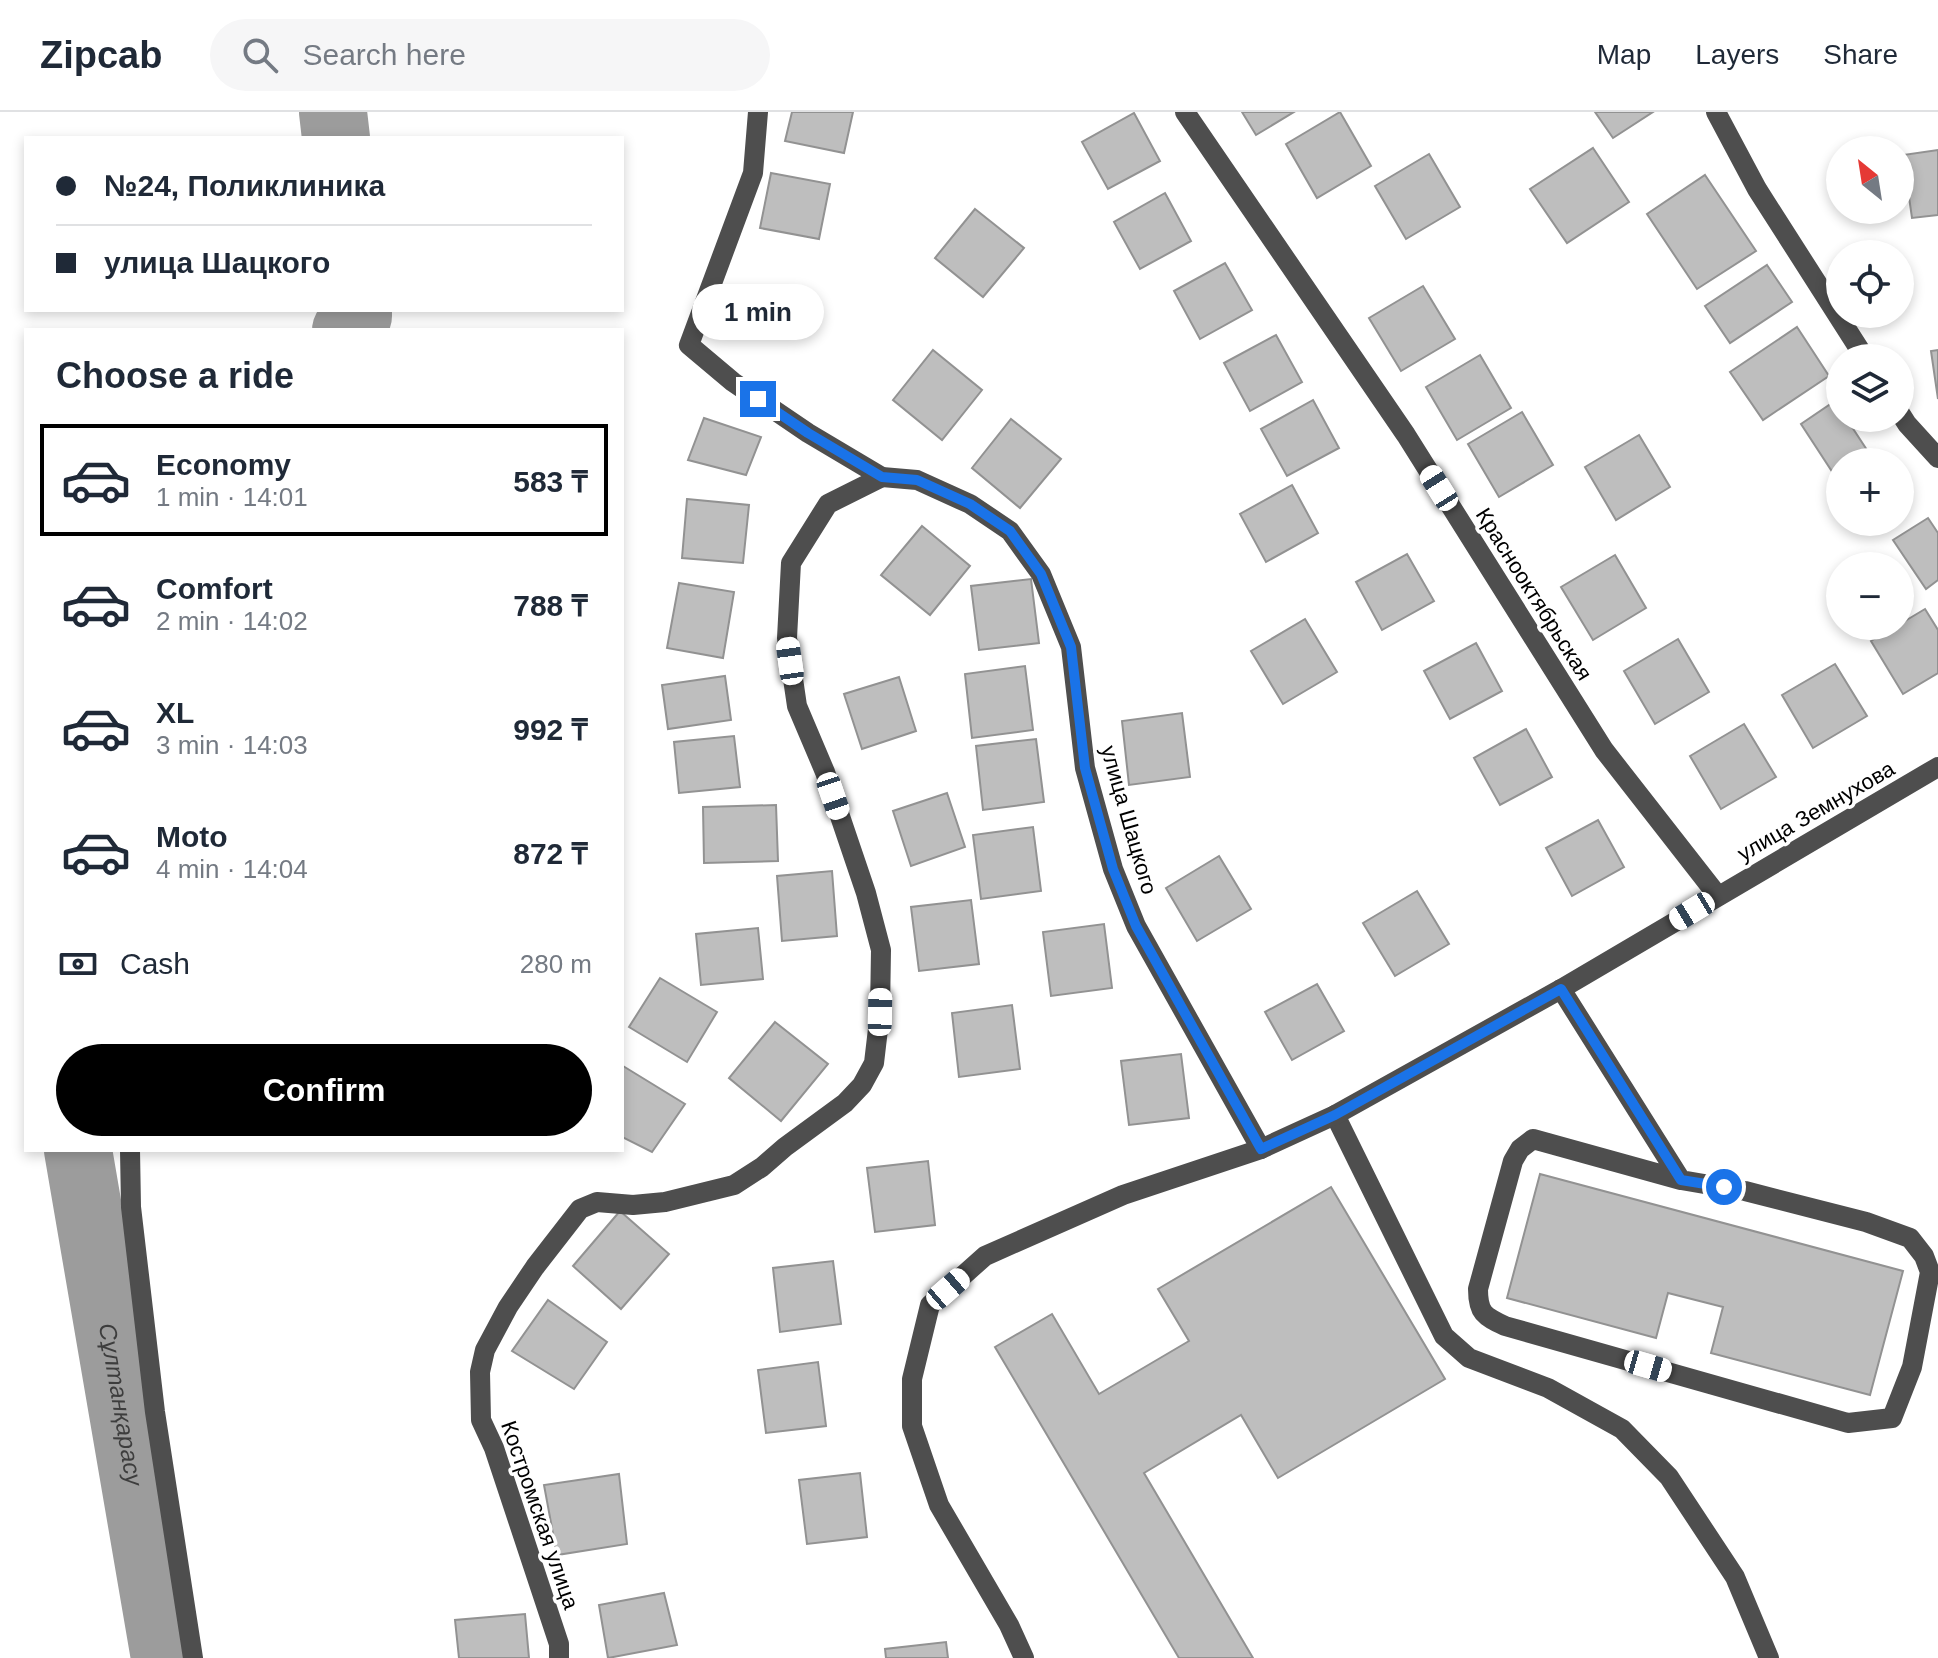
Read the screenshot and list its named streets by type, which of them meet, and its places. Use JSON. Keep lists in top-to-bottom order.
{
  "streets": {
    "street": [
      "Краснооктябрьская",
      "улица Земнухова",
      "улица Шацкого",
      "Костромская улица"
    ]
  },
  "crossings": [
    ["Краснооктябрьская", "улица Земнухова"],
    ["улица Земнухова", "улица Шацкого"],
    ["улица Шацкого", "Костромская улица"]
  ],
  "water": ["Сұлтанқарасу"],
  "north": "top left",
  "page": {
    "header": "Zipcab",
    "search": "Search here",
    "nav": ["Map", "Layers", "Share"],
    "map_buttons": ["+", "−"],
    "banner": ["№24, Поликлиника", "улица Шацкого"],
    "bubble": "1 min",
    "heading": "Choose a ride",
    "list": [
      {
        "name": "Economy",
        "note": "1 min · 14:01",
        "value": "583 ₸"
      },
      {
        "name": "Comfort",
        "note": "2 min · 14:02",
        "value": "788 ₸"
      },
      {
        "name": "XL",
        "note": "3 min · 14:03",
        "value": "992 ₸"
      },
      {
        "name": "Moto",
        "note": "4 min · 14:04",
        "value": "872 ₸"
      }
    ],
    "pay": ["Cash", "280 m"],
    "buttons": "Confirm"
  }
}
